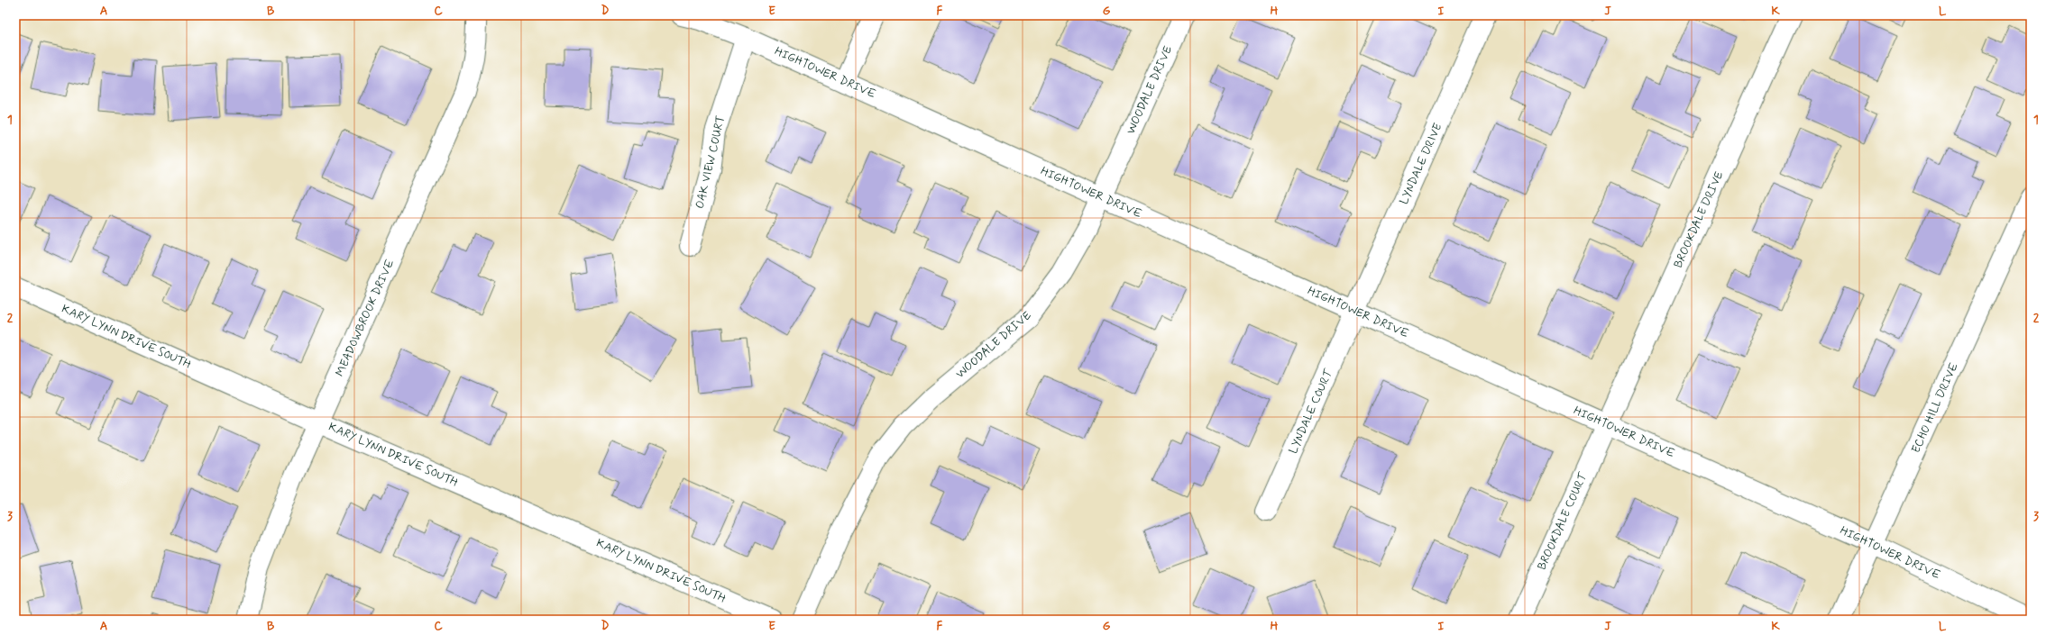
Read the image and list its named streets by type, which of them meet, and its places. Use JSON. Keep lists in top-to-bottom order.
{
  "streets": {
    "street": [
      "HIGHTOWER DRIVE",
      "WOODALE DRIVE",
      "OAK VIEW COURT",
      "LYNDALE DRIVE",
      "BROOKDALE DRIVE",
      "MEADOWBROOK DRIVE",
      "KARY LYNN DRIVE SOUTH",
      "ECHO HILL DRIVE",
      "LYNDALE COURT",
      "BROOKDALE COURT"
    ]
  },
  "crossings": [
    ["HIGHTOWER DRIVE", "WOODALE DRIVE"],
    ["HIGHTOWER DRIVE", "OAK VIEW COURT"],
    ["HIGHTOWER DRIVE", "LYNDALE DRIVE"],
    ["HIGHTOWER DRIVE", "BROOKDALE DRIVE"],
    ["HIGHTOWER DRIVE", "ECHO HILL DRIVE"],
    ["HIGHTOWER DRIVE", "LYNDALE COURT"],
    ["HIGHTOWER DRIVE", "BROOKDALE COURT"],
    ["LYNDALE DRIVE", "LYNDALE COURT"],
    ["BROOKDALE DRIVE", "BROOKDALE COURT"],
    ["MEADOWBROOK DRIVE", "KARY LYNN DRIVE SOUTH"]
  ],
  "grid": {
    "columns": [
      "A",
      "B",
      "C",
      "D",
      "E",
      "F",
      "G",
      "H",
      "I",
      "J",
      "K",
      "L"
    ],
    "rows": ["1", "2", "3"]
  }
}
